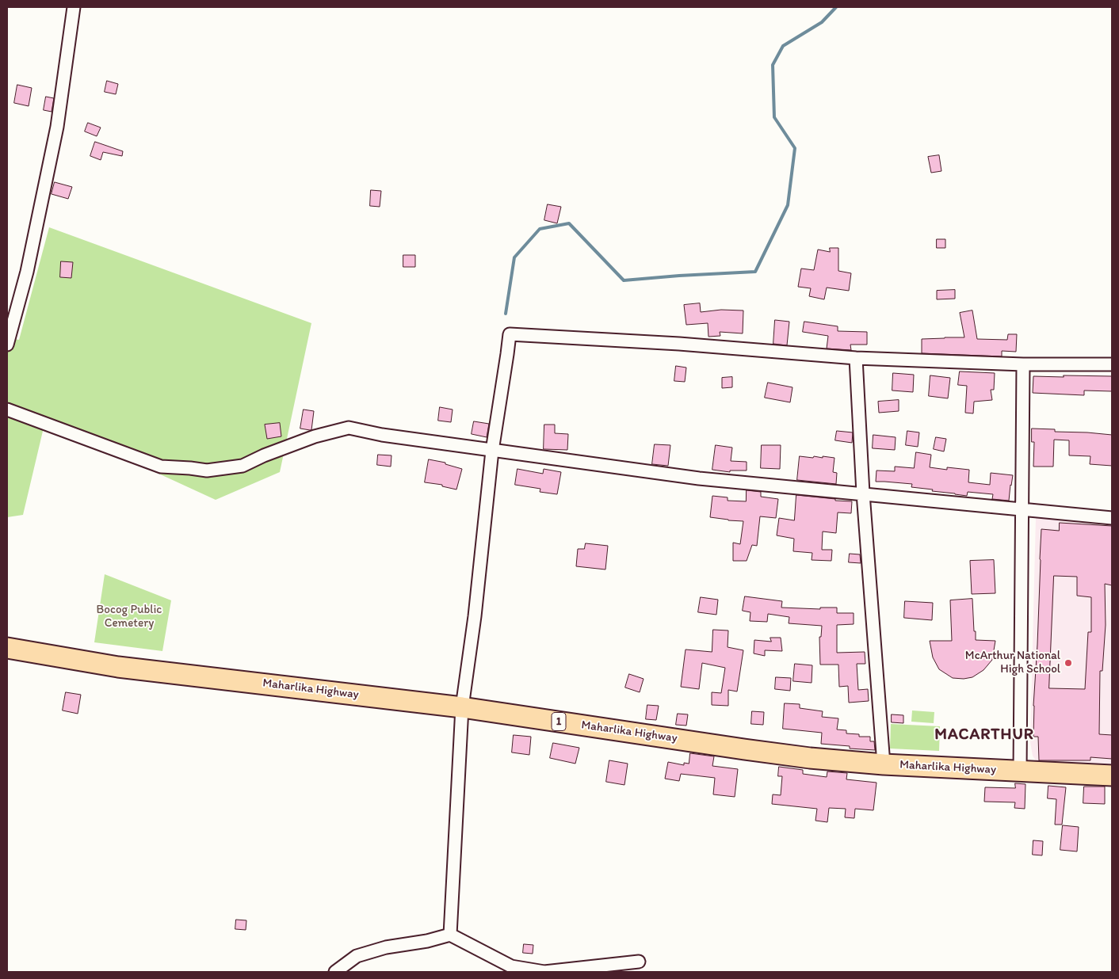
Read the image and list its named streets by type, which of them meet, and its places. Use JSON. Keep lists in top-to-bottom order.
{
  "streets": {
    "highway": ["Maharlika Highway", "1"]
  },
  "districts": ["MACARTHUR"],
  "parks": ["Bocog Public Cemetery"],
  "places": ["McArthur National High School"]
}
